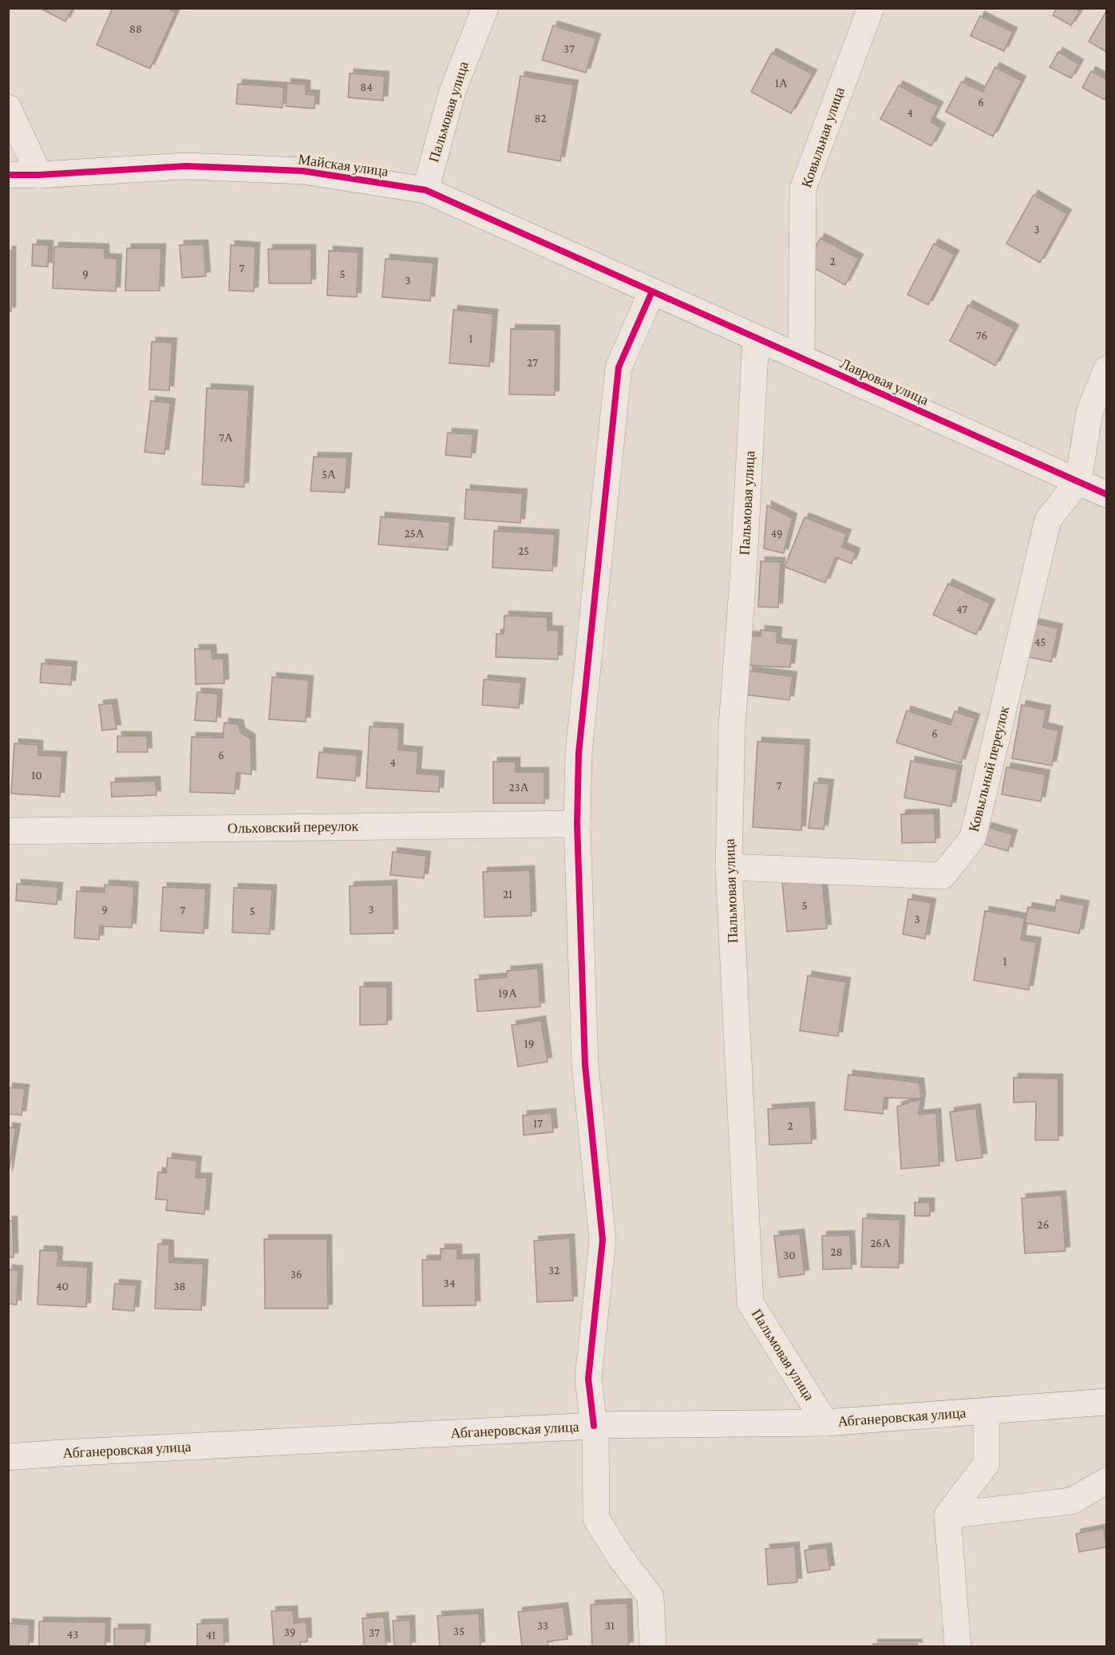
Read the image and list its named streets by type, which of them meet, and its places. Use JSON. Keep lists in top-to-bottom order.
{
  "streets": {
    "street": [
      "Пальмовая улица",
      "Ковыльная улица",
      "Майская улица",
      "Лавровая улица",
      "Ковыльный переулок",
      "Ольховский переулок",
      "Абганеровская улица"
    ]
  },
  "crossings": [
    ["Пальмовая улица", "Майская улица"],
    ["Пальмовая улица", "Лавровая улица"],
    ["Пальмовая улица", "Ковыльный переулок"],
    ["Пальмовая улица", "Абганеровская улица"],
    ["Ковыльная улица", "Лавровая улица"],
    ["Майская улица", "Лавровая улица"],
    ["Лавровая улица", "Ковыльный переулок"]
  ],
  "house_numbers": [
    "88",
    "37",
    "1А",
    "84",
    "6",
    "4",
    "82",
    "3",
    "2",
    "7",
    "9",
    "5",
    "3",
    "76",
    "1",
    "27",
    "7А",
    "5А",
    "25А",
    "49",
    "25",
    "47",
    "45",
    "6",
    "6",
    "4",
    "10",
    "7",
    "23А",
    "21",
    "5",
    "9",
    "3",
    "7",
    "5",
    "3",
    "1",
    "19А",
    "19",
    "17",
    "2",
    "26",
    "26А",
    "28",
    "30",
    "32",
    "36",
    "34",
    "40",
    "38",
    "33",
    "31",
    "35",
    "39",
    "37",
    "43",
    "41"
  ]
}
